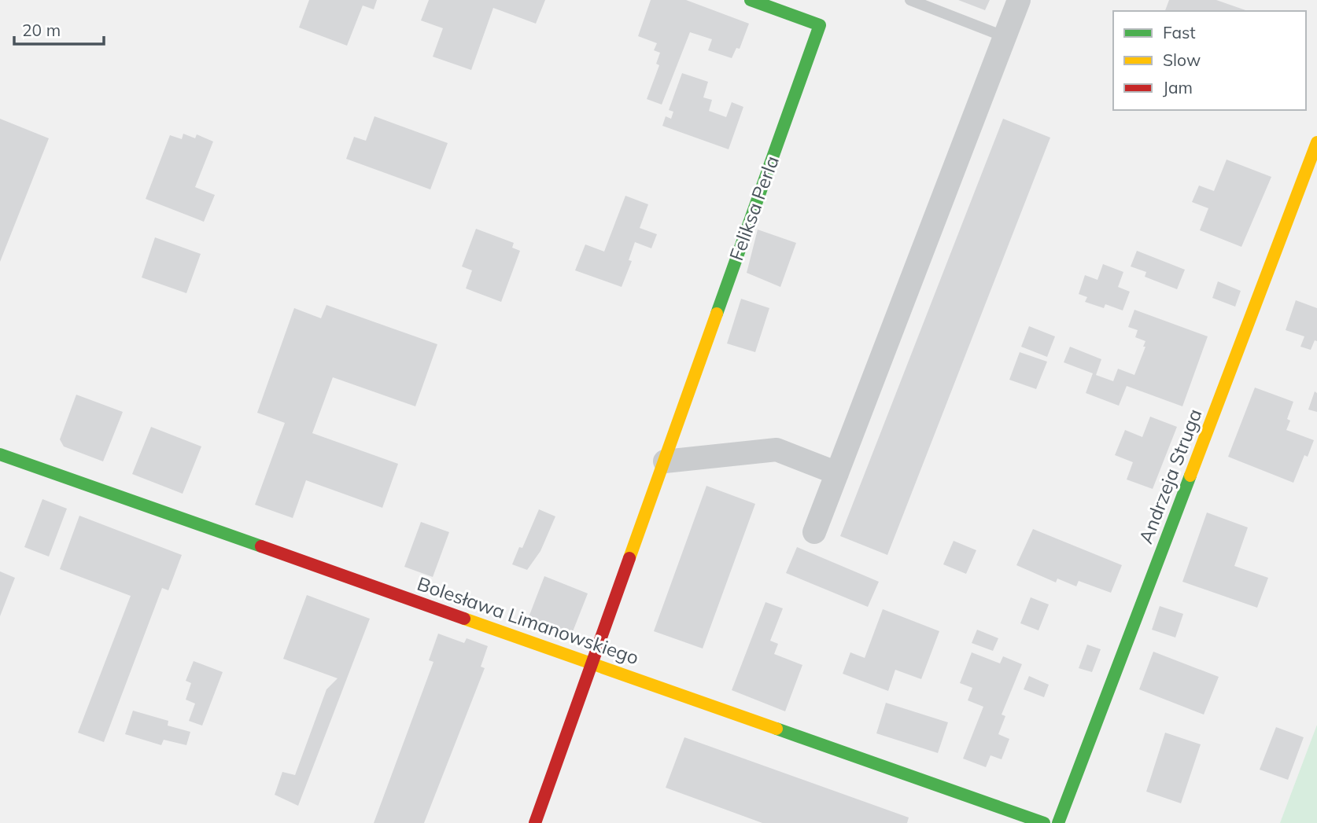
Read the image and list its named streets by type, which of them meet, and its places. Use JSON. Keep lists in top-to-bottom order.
{
  "streets": {
    "street": ["Feliksa Perla", "Andrzeja Struga", "Bolesława Limanowskiego"]
  },
  "crossings": [
    ["Feliksa Perla", "Bolesława Limanowskiego"]
  ],
  "legend": ["Fast", "Slow", "Jam"],
  "scale_bar": "20 m"
}
